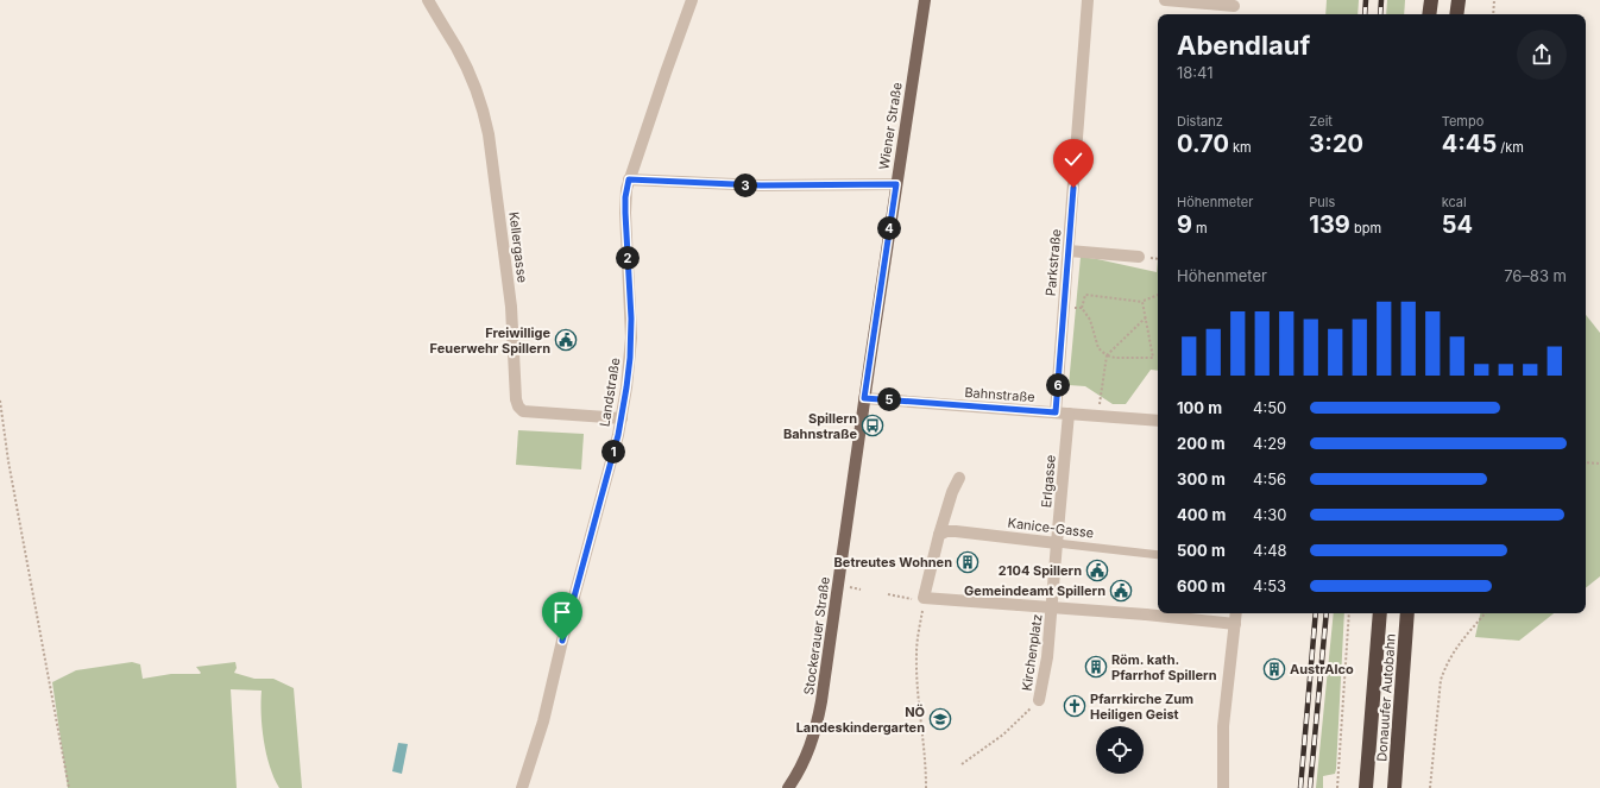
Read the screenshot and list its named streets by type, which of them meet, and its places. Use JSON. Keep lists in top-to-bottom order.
{
  "streets": {
    "highway": ["Donauufer Autobahn"],
    "main road": ["Wiener Straße", "Stockerauer Straße"],
    "street": [
      "Kellergasse",
      "Parkstraße",
      "Landstraße",
      "Bahnstraße",
      "Erlgasse",
      "Kanice-Gasse",
      "Kirchenplatz"
    ]
  },
  "crossings": [
    ["Wiener Straße", "Bahnstraße"],
    ["Wiener Straße", "Stockerauer Straße"],
    ["Kellergasse", "Landstraße"],
    ["Parkstraße", "Bahnstraße"],
    ["Bahnstraße", "Erlgasse"],
    ["Bahnstraße", "Stockerauer Straße"],
    ["Erlgasse", "Kanice-Gasse"],
    ["Erlgasse", "Kirchenplatz"]
  ],
  "places": {
    "public building": ["Freiwillige Feuerwehr Spillern", "2104 Spillern", "Gemeindeamt Spillern"],
    "bus stop": ["Spillern Bahnstraße"],
    "building": ["Betreutes Wohnen", "Röm. kath. Pfarrhof Spillern", "AustrAlco"],
    "church": ["Pfarrkirche Zum Heiligen Geist"],
    "school or university": ["NÖ Landeskindergarten"]
  },
  "page": {
    "heading": ["Abendlauf", "18:41"],
    "stats": [
      ["Distanz", "0.70 km"],
      ["Zeit", "3:20"],
      ["Tempo", "4:45 /km"],
      ["Höhenmeter", "9 m"],
      ["Puls", "139 bpm"],
      ["kcal", "54"]
    ],
    "pins": [
      "3",
      "4",
      "2",
      "6",
      "5",
      "1"
    ],
    "chart": ["Höhenmeter", "76–83 m"],
    "list": [
      {
        "name": "100 m",
        "note": "4:50"
      },
      {
        "name": "200 m",
        "note": "4:29"
      },
      {
        "name": "300 m",
        "note": "4:56"
      },
      {
        "name": "400 m",
        "note": "4:30"
      },
      {
        "name": "500 m",
        "note": "4:48"
      },
      {
        "name": "600 m",
        "note": "4:53"
      }
    ]
  }
}
